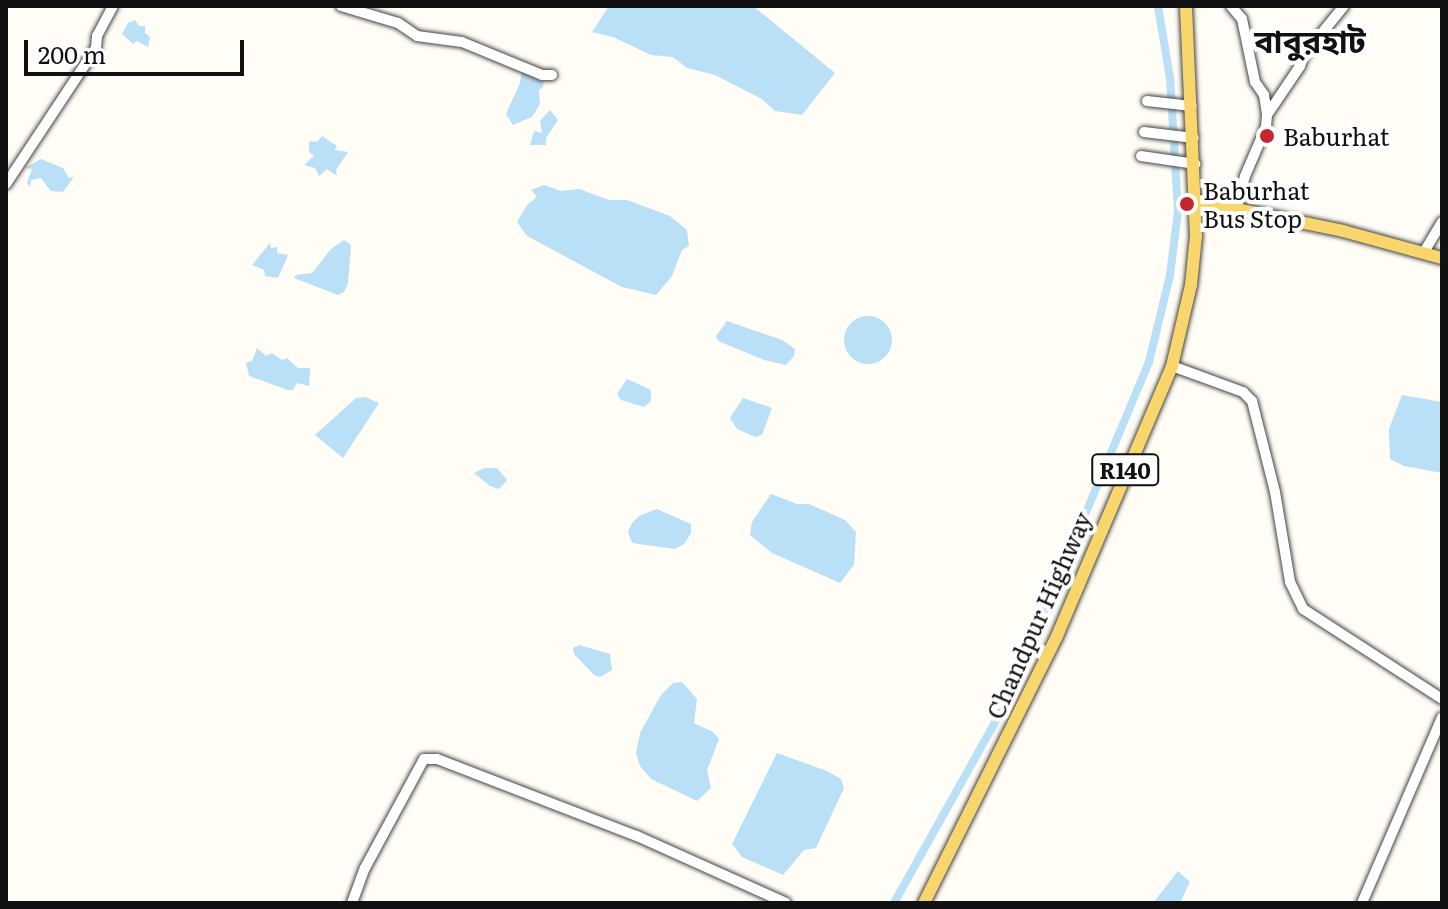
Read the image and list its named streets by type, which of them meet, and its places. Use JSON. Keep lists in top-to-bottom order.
{
  "streets": {
    "main road": ["R140", "Chandpur Highway"]
  },
  "districts": ["বাবুরহাট"],
  "places": ["Baburhat", "Baburhat Bus Stop"],
  "scale_bar": "200 m"
}
